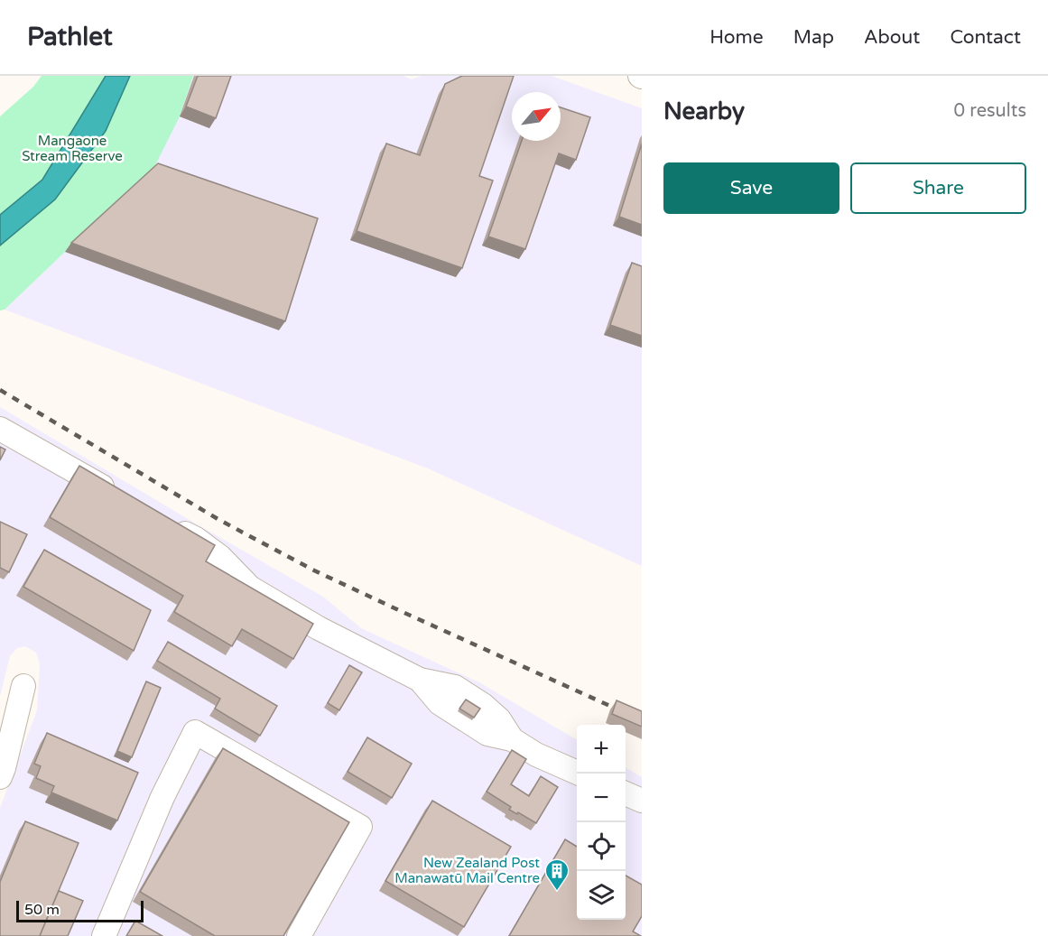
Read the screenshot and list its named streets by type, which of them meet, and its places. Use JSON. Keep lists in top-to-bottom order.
{
  "parks": ["Mangaone Stream Reserve"],
  "places": {
    "building": ["New Zealand Post Manawatū Mail Centre"]
  },
  "scale_bar": "50 m",
  "north": "top right",
  "page": {
    "header": "Pathlet",
    "nav": [
      "Home",
      "Map",
      "About",
      "Contact"
    ],
    "heading": ["Nearby", "0 results"],
    "buttons": ["Save", "Share"],
    "map_buttons": ["+", "−"],
    "scale": "50 m"
  }
}
